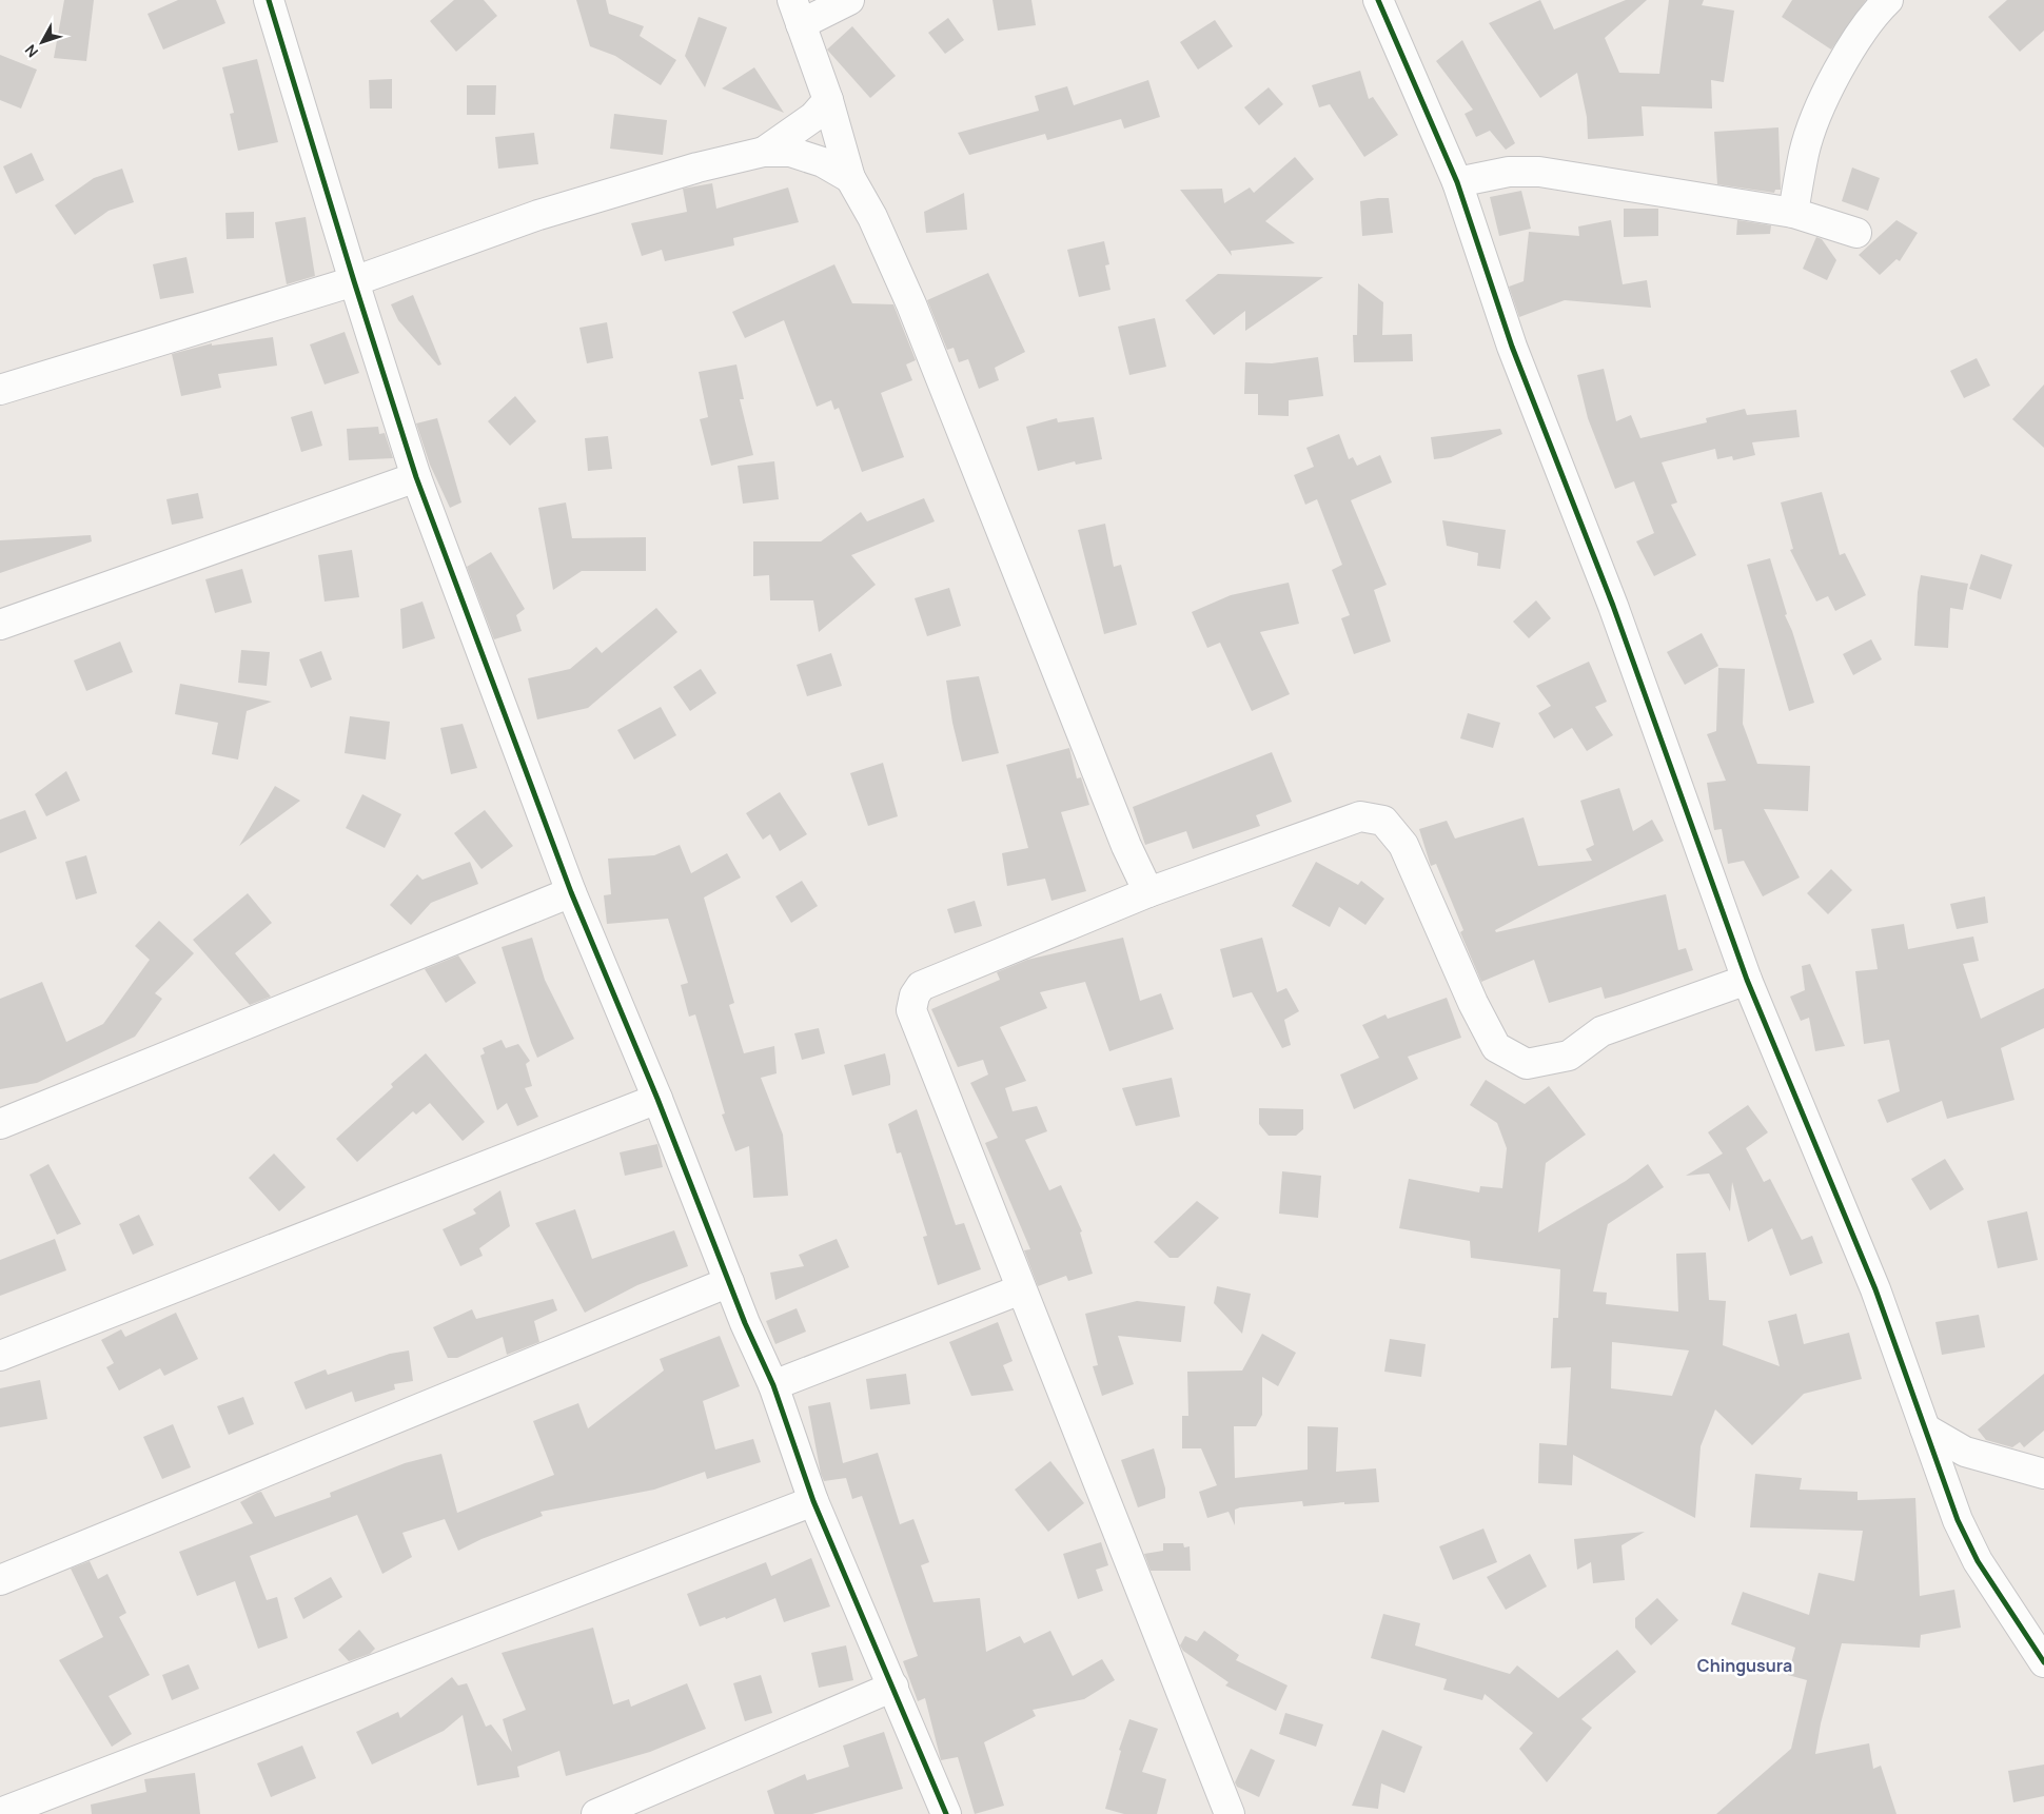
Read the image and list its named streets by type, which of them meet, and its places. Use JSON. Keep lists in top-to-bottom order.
{
  "districts": ["Chingusura"],
  "north": "bottom left"
}
